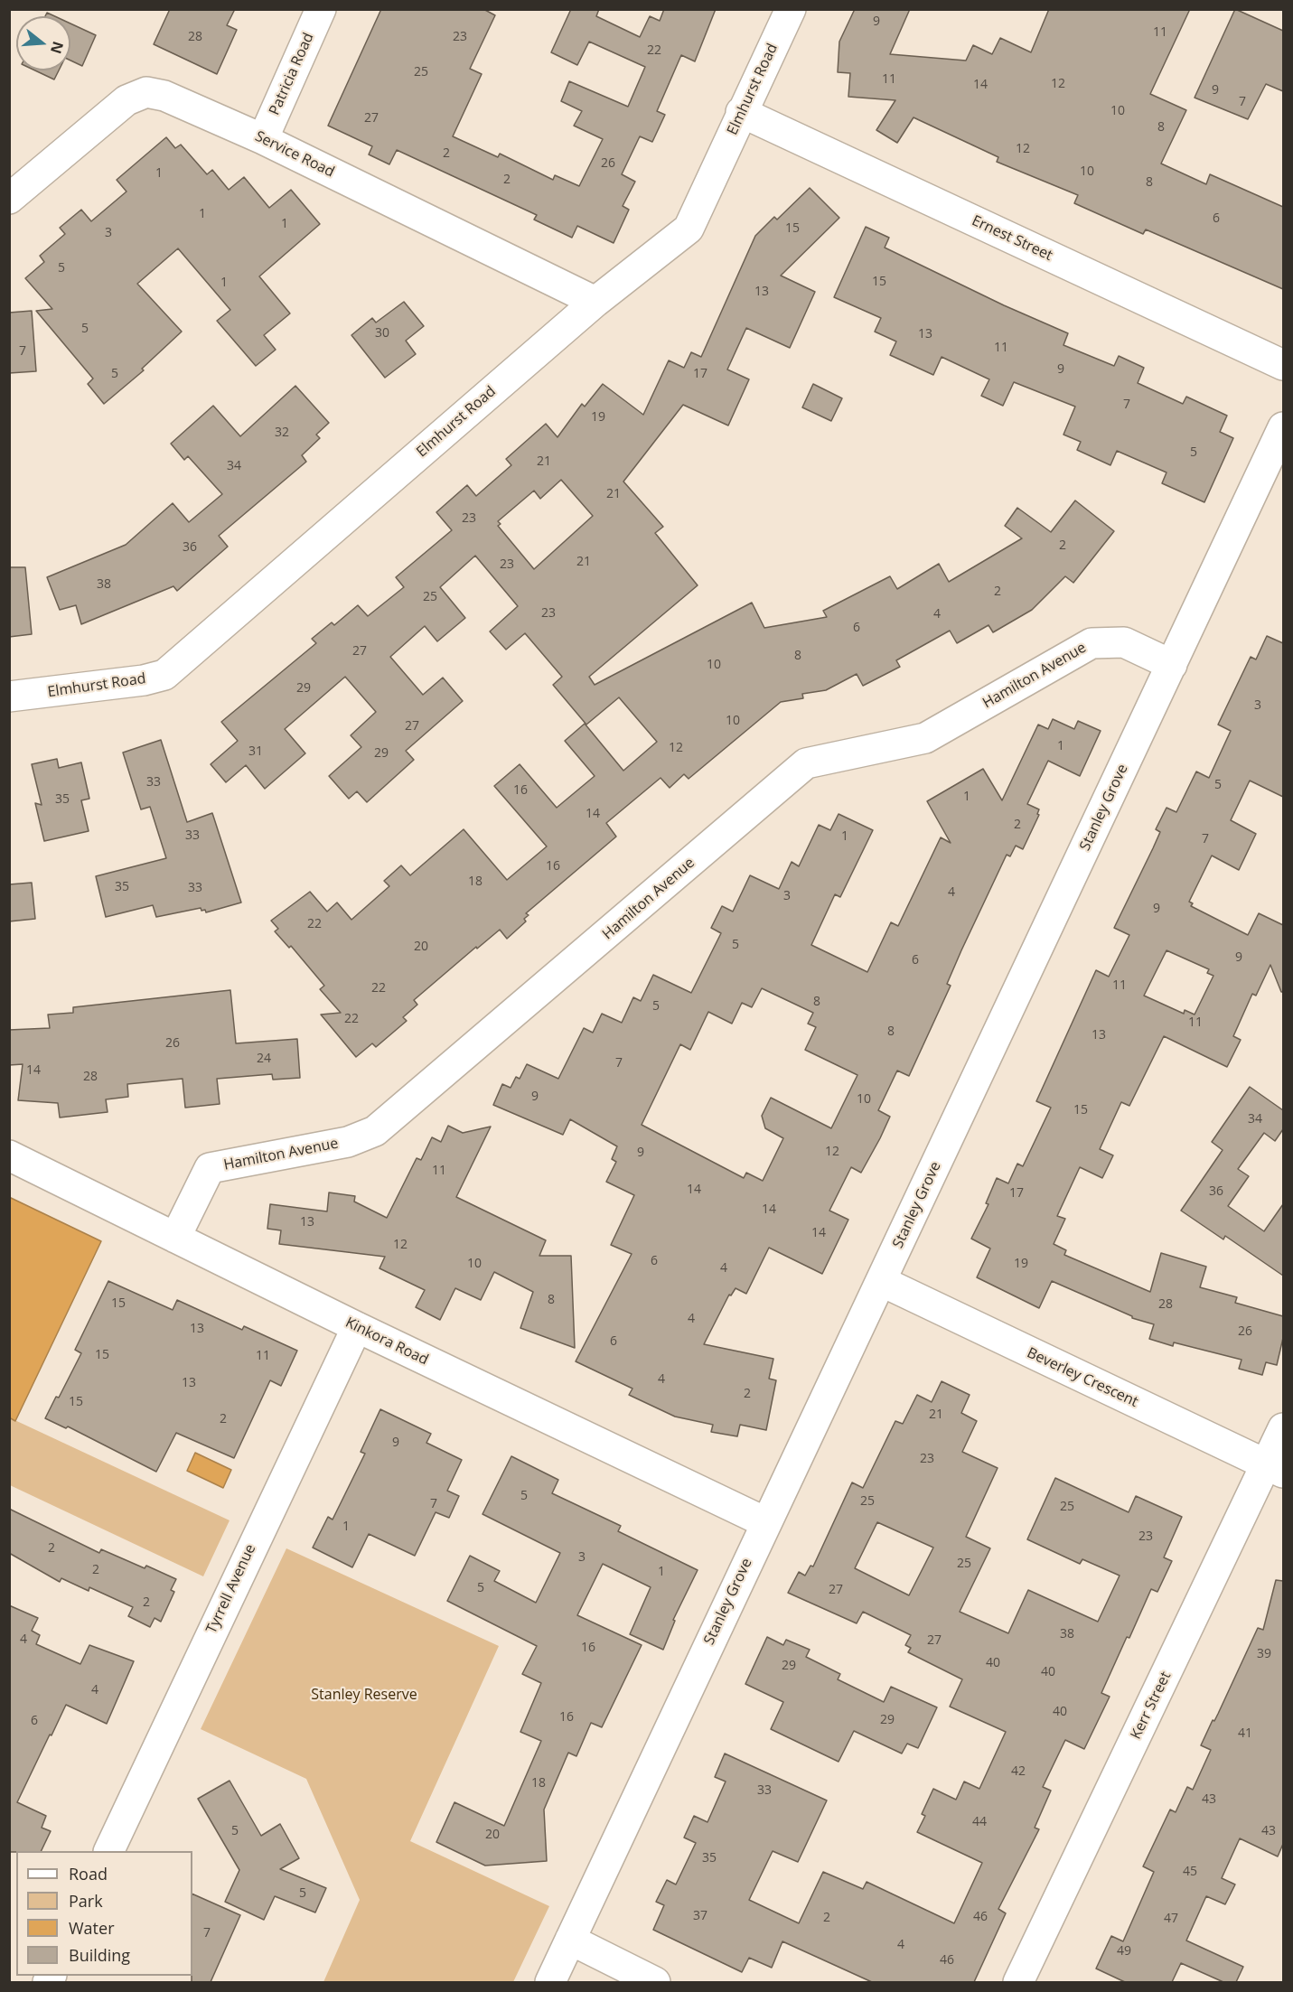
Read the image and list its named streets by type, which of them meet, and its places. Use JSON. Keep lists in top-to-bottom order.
{
  "streets": {
    "street": [
      "Patricia Road",
      "Elmhurst Road",
      "Service Road",
      "Ernest Street",
      "Hamilton Avenue",
      "Stanley Grove",
      "Kinkora Road",
      "Beverley Crescent",
      "Tyrrell Avenue",
      "Kerr Street"
    ]
  },
  "crossings": [
    ["Patricia Road", "Service Road"],
    ["Elmhurst Road", "Service Road"],
    ["Elmhurst Road", "Ernest Street"],
    ["Hamilton Avenue", "Stanley Grove"],
    ["Hamilton Avenue", "Kinkora Road"],
    ["Stanley Grove", "Kinkora Road"],
    ["Stanley Grove", "Beverley Crescent"],
    ["Kinkora Road", "Tyrrell Avenue"],
    ["Beverley Crescent", "Kerr Street"]
  ],
  "parks": ["Stanley Reserve"],
  "house_numbers": [
    "9",
    "11",
    "28",
    "23",
    "22",
    "25",
    "11",
    "12",
    "14",
    "9",
    "7",
    "10",
    "27",
    "8",
    "12",
    "2",
    "26",
    "10",
    "1",
    "2",
    "8",
    "1",
    "6",
    "1",
    "15",
    "3",
    "5",
    "15",
    "1",
    "13",
    "5",
    "30",
    "13",
    "11",
    "7",
    "9",
    "5",
    "17",
    "7",
    "19",
    "32",
    "5",
    "21",
    "34",
    "21",
    "23",
    "2",
    "36",
    "21",
    "23",
    "38",
    "2",
    "25",
    "23",
    "4",
    "6",
    "27",
    "8",
    "10",
    "29",
    "3",
    "10",
    "27",
    "1",
    "12",
    "31",
    "29",
    "33",
    "5",
    "16",
    "1",
    "35",
    "14",
    "2",
    "33",
    "1",
    "7",
    "16",
    "18",
    "35",
    "33",
    "4",
    "3",
    "9",
    "22",
    "5",
    "20",
    "9",
    "6",
    "11",
    "22",
    "8",
    "5",
    "22",
    "11",
    "8",
    "13",
    "26",
    "24",
    "7",
    "14",
    "28",
    "9",
    "10",
    "15",
    "34",
    "12",
    "9",
    "11",
    "14",
    "36",
    "17",
    "14",
    "13",
    "14",
    "12",
    "6",
    "10",
    "19",
    "4",
    "8",
    "15",
    "28",
    "4",
    "13",
    "26",
    "6",
    "15",
    "11",
    "4",
    "13",
    "2",
    "15",
    "21",
    "2",
    "9",
    "23",
    "5",
    "25",
    "7",
    "25",
    "1",
    "23",
    "2",
    "3",
    "25",
    "2",
    "1",
    "5",
    "27",
    "2",
    "38",
    "4",
    "27",
    "16",
    "39",
    "40",
    "29",
    "40",
    "4",
    "40",
    "16",
    "29",
    "6",
    "41",
    "42",
    "18",
    "33",
    "43",
    "44",
    "5",
    "43",
    "20",
    "35",
    "45",
    "5",
    "37",
    "46",
    "2",
    "47",
    "7",
    "4",
    "49",
    "46"
  ],
  "legend": [
    "Road",
    "Park",
    "Water",
    "Building"
  ],
  "north": "right"
}
